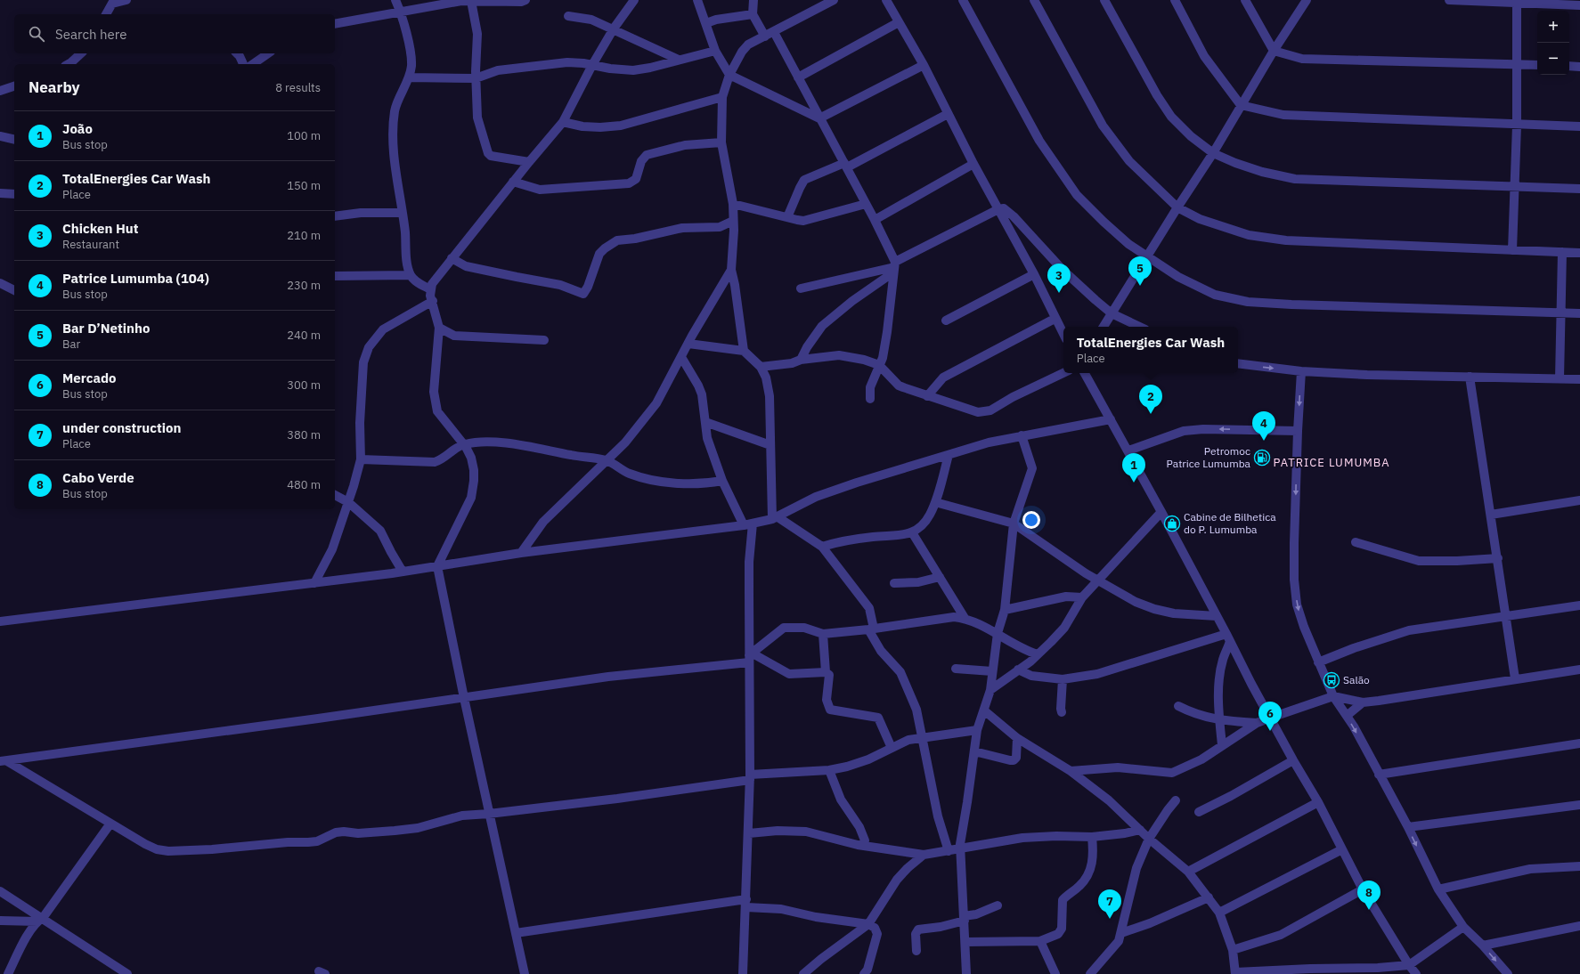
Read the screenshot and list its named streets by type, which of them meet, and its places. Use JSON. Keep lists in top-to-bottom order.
{
  "districts": ["PATRICE LUMUMBA"],
  "places": {
    "fuel station": ["Petromoc Patrice Lumumba"],
    "shop": ["Cabine de Bilhetica do P. Lumumba"],
    "bus stop": ["Salão"]
  },
  "page": {
    "map_buttons": ["+", "−"],
    "search": "Search here",
    "heading": ["Nearby", "8 results"],
    "list": [
      {
        "mark": "1",
        "name": "João",
        "note": "Bus stop",
        "value": "100 m"
      },
      {
        "mark": "2",
        "name": "TotalEnergies Car Wash",
        "note": "Place",
        "value": "150 m"
      },
      {
        "mark": "3",
        "name": "Chicken Hut",
        "note": "Restaurant",
        "value": "210 m"
      },
      {
        "mark": "4",
        "name": "Patrice Lumumba (104)",
        "note": "Bus stop",
        "value": "230 m"
      },
      {
        "mark": "5",
        "name": "Bar D’Netinho",
        "note": "Bar",
        "value": "240 m"
      },
      {
        "mark": "6",
        "name": "Mercado",
        "note": "Bus stop",
        "value": "300 m"
      },
      {
        "mark": "7",
        "name": "under construction",
        "note": "Place",
        "value": "380 m"
      },
      {
        "mark": "8",
        "name": "Cabo Verde",
        "note": "Bus stop",
        "value": "480 m"
      }
    ],
    "pins": [
      "5",
      "3",
      "2",
      "4",
      "1",
      "6",
      "8",
      "7"
    ],
    "popup": ["TotalEnergies Car Wash", "Place"]
  }
}
